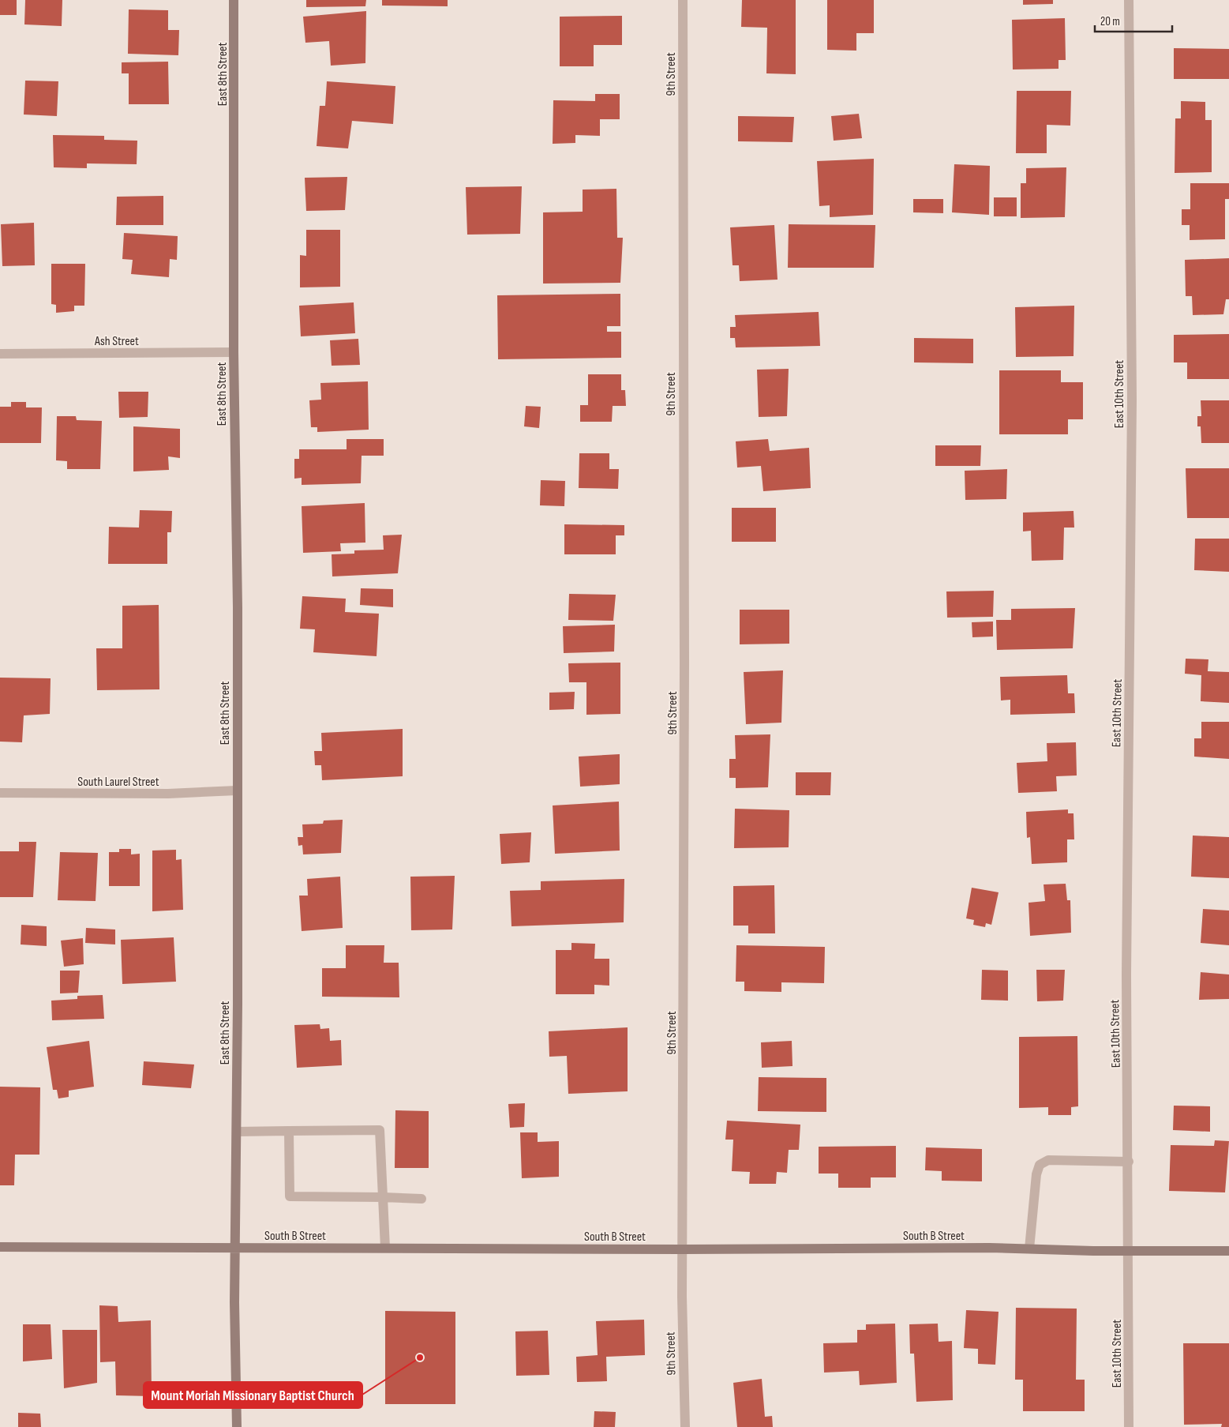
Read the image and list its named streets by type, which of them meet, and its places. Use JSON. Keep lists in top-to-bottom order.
{
  "streets": {
    "street": [
      "East 8th Street",
      "9th Street",
      "Ash Street",
      "East 10th Street",
      "South Laurel Street",
      "South B Street"
    ]
  },
  "crossings": [
    ["East 8th Street", "Ash Street"],
    ["East 8th Street", "South Laurel Street"],
    ["East 8th Street", "South B Street"],
    ["9th Street", "South B Street"],
    ["East 10th Street", "South B Street"]
  ],
  "places": ["Mount Moriah Missionary Baptist Church"],
  "scale_bar": "20 m"
}
